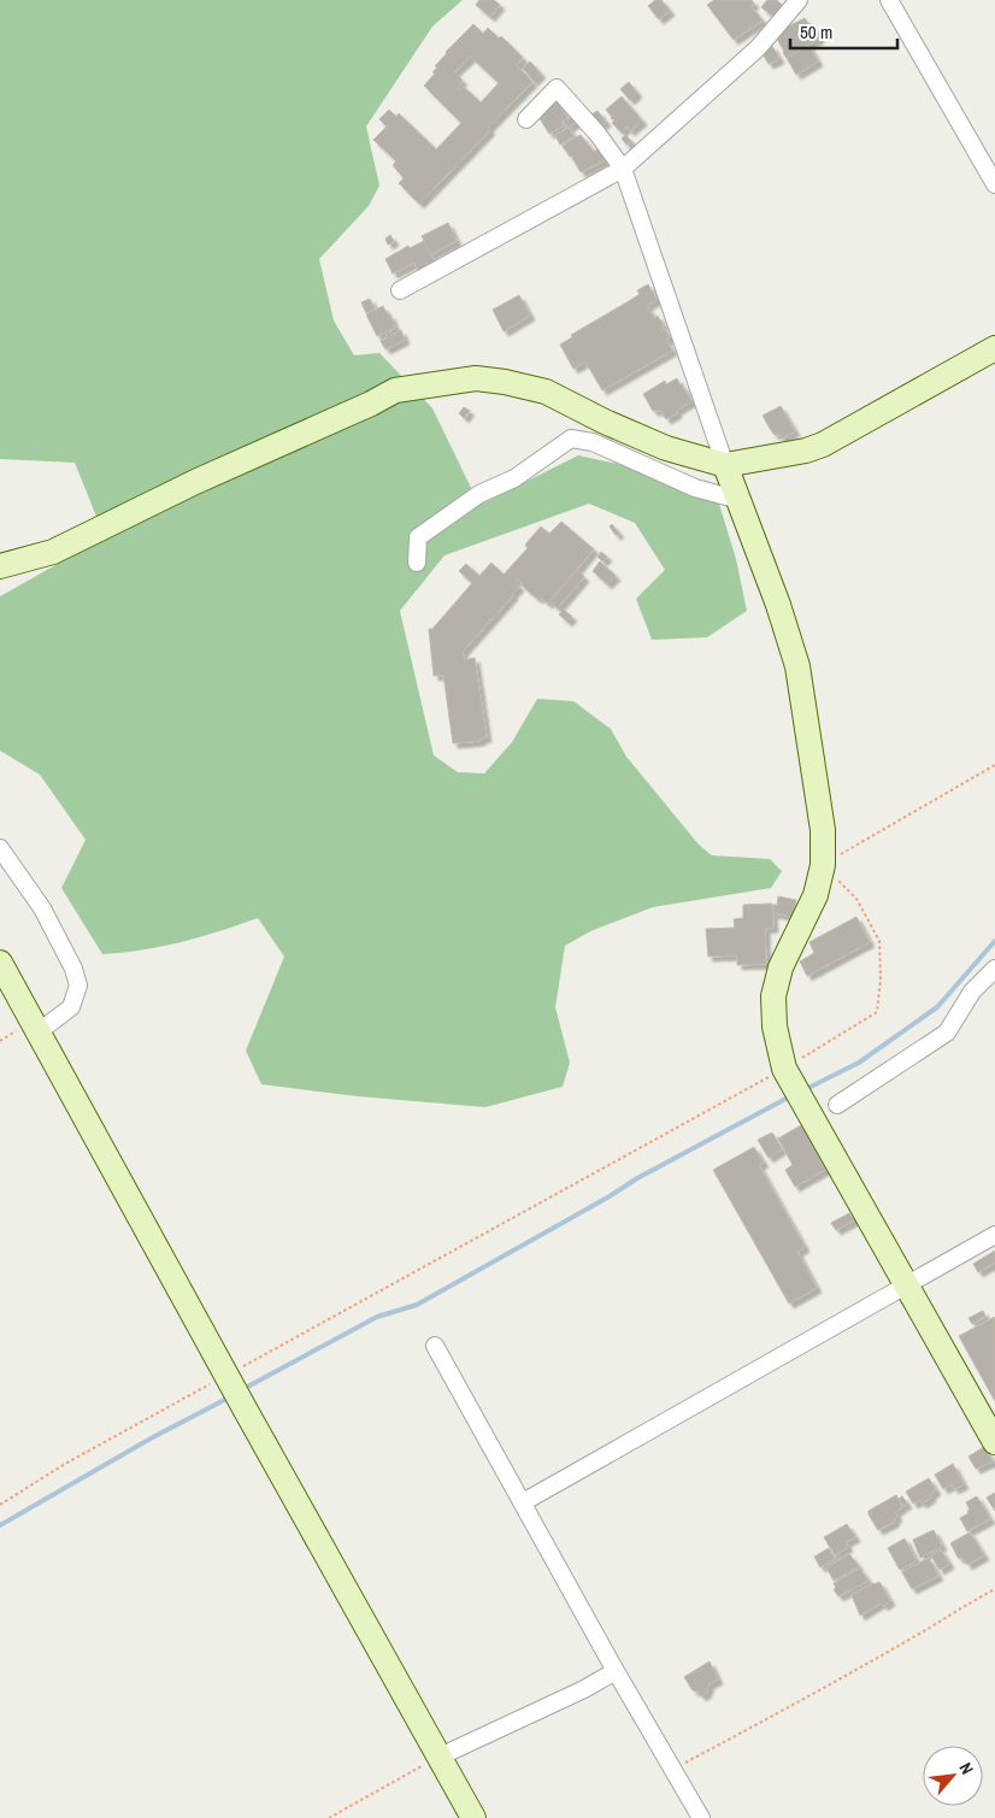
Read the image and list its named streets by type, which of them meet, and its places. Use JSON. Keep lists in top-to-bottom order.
{
  "scale_bar": "50 m",
  "north": "top right"
}
